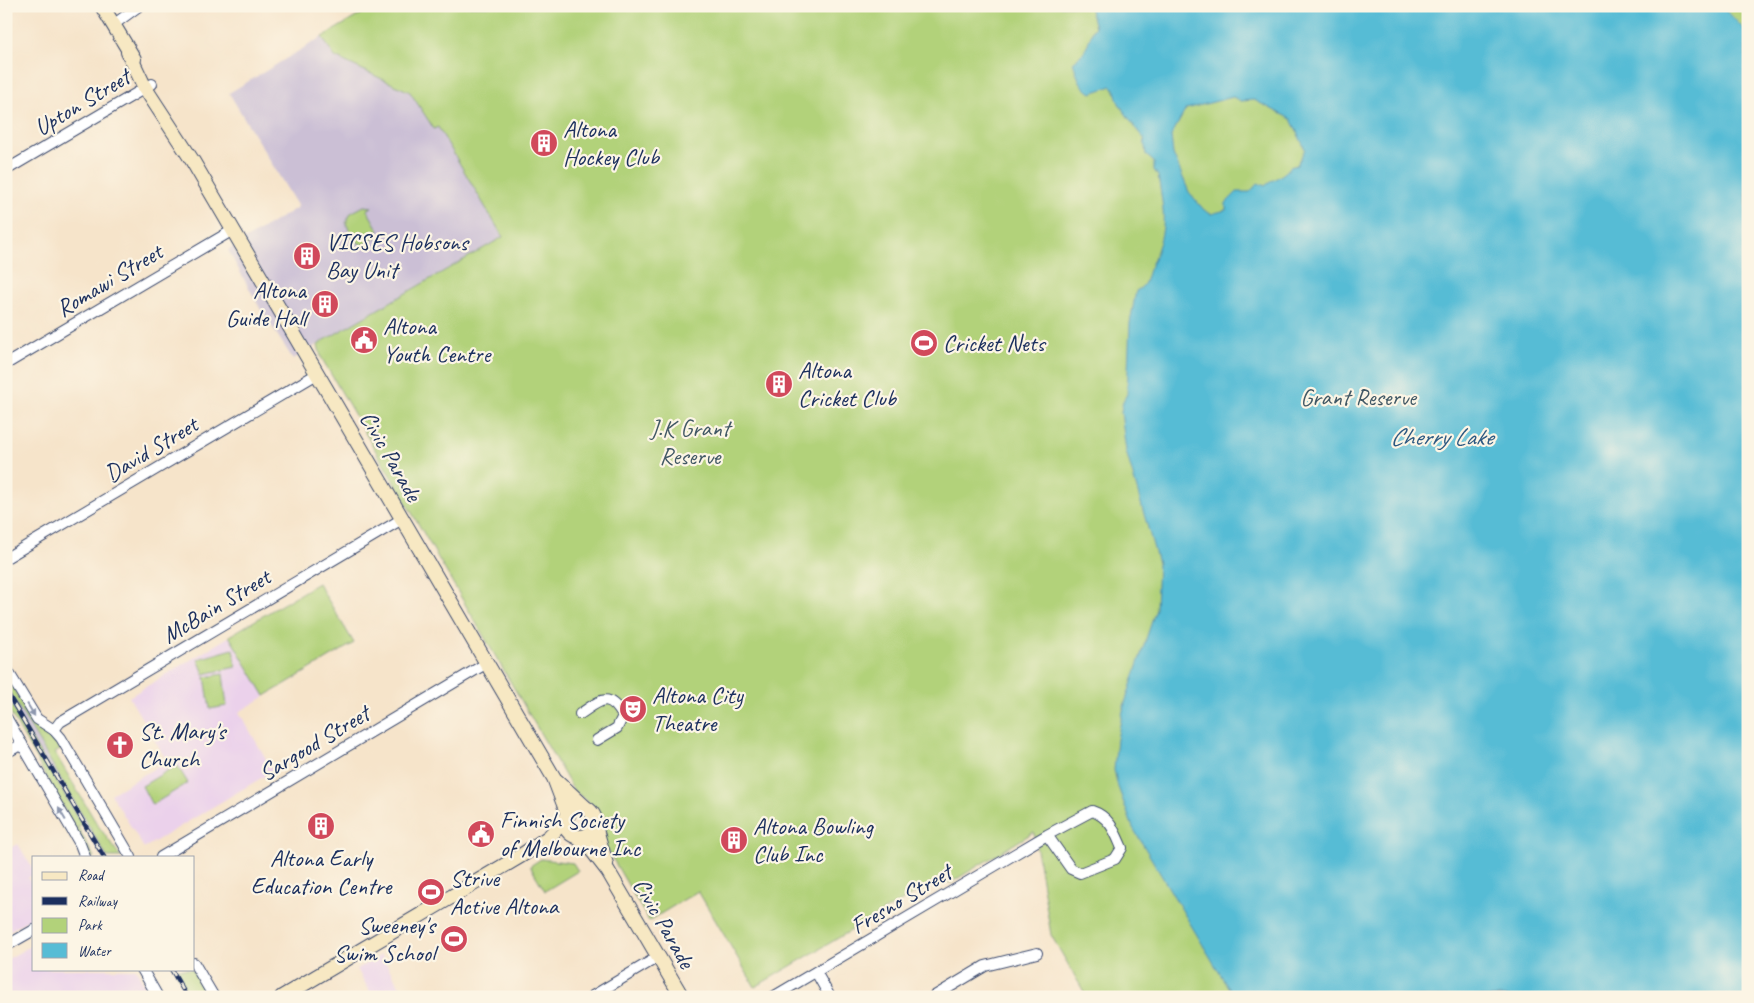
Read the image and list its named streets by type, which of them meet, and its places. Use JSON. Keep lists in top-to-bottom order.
{
  "streets": {
    "street": [
      "Upton Street",
      "Romawi Street",
      "David Street",
      "Civic Parade",
      "McBain Street",
      "Sargood Street",
      "Fresno Street"
    ]
  },
  "crossings": [
    ["Upton Street", "Civic Parade"],
    ["Romawi Street", "Civic Parade"],
    ["David Street", "Civic Parade"],
    ["Civic Parade", "McBain Street"],
    ["Civic Parade", "Sargood Street"]
  ],
  "water": ["Cherry Lake"],
  "parks": ["Grant Reserve", "J.K Grant Reserve"],
  "places": {
    "building": [
      "Altona Hockey Club",
      "VICSES Hobsons Bay Unit",
      "Altona Guide Hall",
      "Altona Cricket Club",
      "Altona Early Education Centre",
      "Altona Bowling Club Inc"
    ],
    "public building": ["Altona Youth Centre", "Finnish Society of Melbourne Inc"],
    "sports": ["Cricket Nets", "Strive Active Altona", "Sweeney's Swim School"],
    "theatre": ["Altona City Theatre"],
    "church": ["St. Mary's Church"]
  },
  "legend": [
    "Road",
    "Railway",
    "Park",
    "Water"
  ]
}
